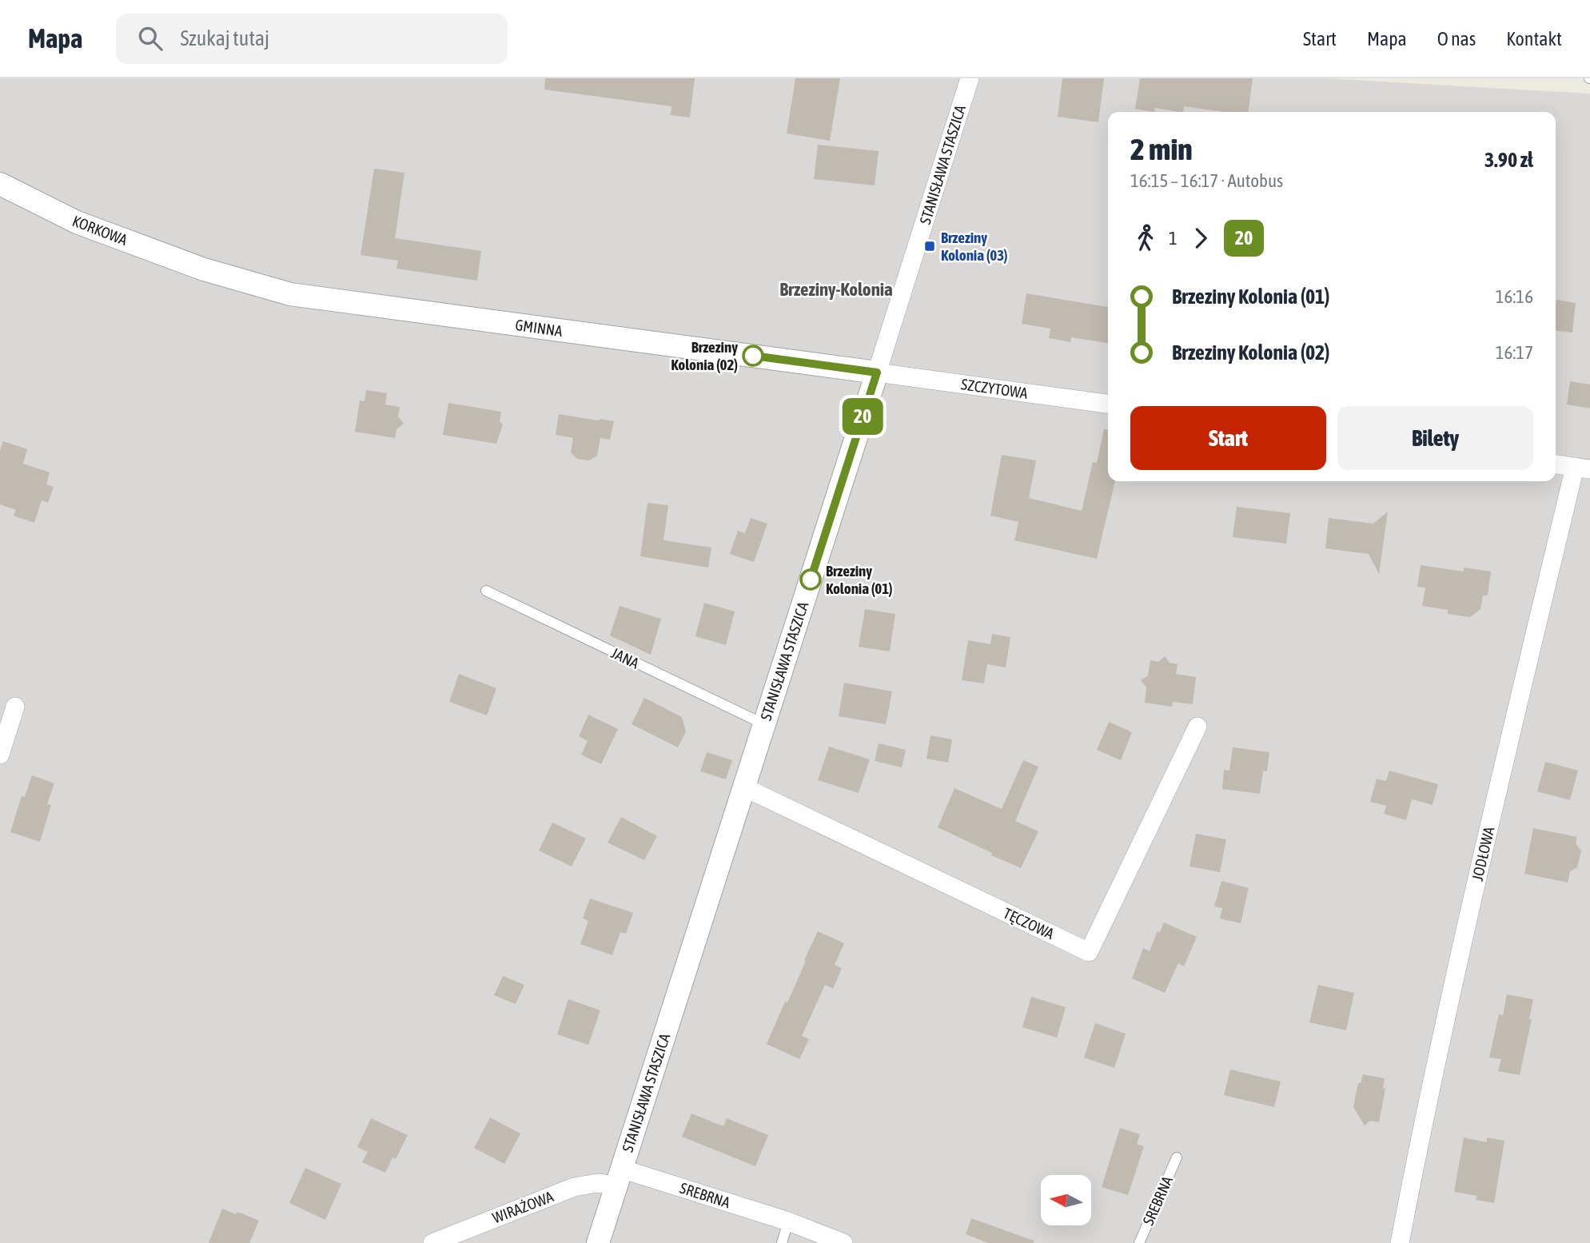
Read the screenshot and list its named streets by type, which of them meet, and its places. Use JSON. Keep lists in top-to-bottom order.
{
  "streets": {
    "street": [
      "STANISŁAWA STASZICA",
      "KORKOWA",
      "GMINNA",
      "SZCZYTOWA",
      "JODŁOWA",
      "TĘCZOWA",
      "SREBRNA",
      "WIRAŻOWA"
    ],
    "lane": ["JANA"]
  },
  "crossings": [
    ["STANISŁAWA STASZICA", "GMINNA"],
    ["STANISŁAWA STASZICA", "SZCZYTOWA"],
    ["STANISŁAWA STASZICA", "JANA"],
    ["STANISŁAWA STASZICA", "TĘCZOWA"],
    ["STANISŁAWA STASZICA", "SREBRNA"],
    ["STANISŁAWA STASZICA", "WIRAŻOWA"],
    ["KORKOWA", "GMINNA"],
    ["GMINNA", "SZCZYTOWA"],
    ["SREBRNA", "WIRAŻOWA"]
  ],
  "districts": ["Brzeziny-Kolonia"],
  "places": {
    "transit": ["Brzeziny Kolonia (03)"],
    "other": ["Brzeziny Kolonia (02)", "Brzeziny Kolonia (01)"]
  },
  "lines": ["bus line 20"],
  "north": "left",
  "page": {
    "header": "Mapa",
    "search": "Szukaj tutaj",
    "nav": [
      "Start",
      "Mapa",
      "O nas",
      "Kontakt"
    ],
    "on_map": "20",
    "heading": ["2 min", "16:15 – 16:17 · Autobus", "3.90 zł"],
    "legs": ["1", "20"],
    "list": [
      {
        "name": "Brzeziny Kolonia (01)",
        "value": "16:16"
      },
      {
        "name": "Brzeziny Kolonia (02)",
        "value": "16:17"
      }
    ],
    "buttons": ["Start", "Bilety"]
  }
}
